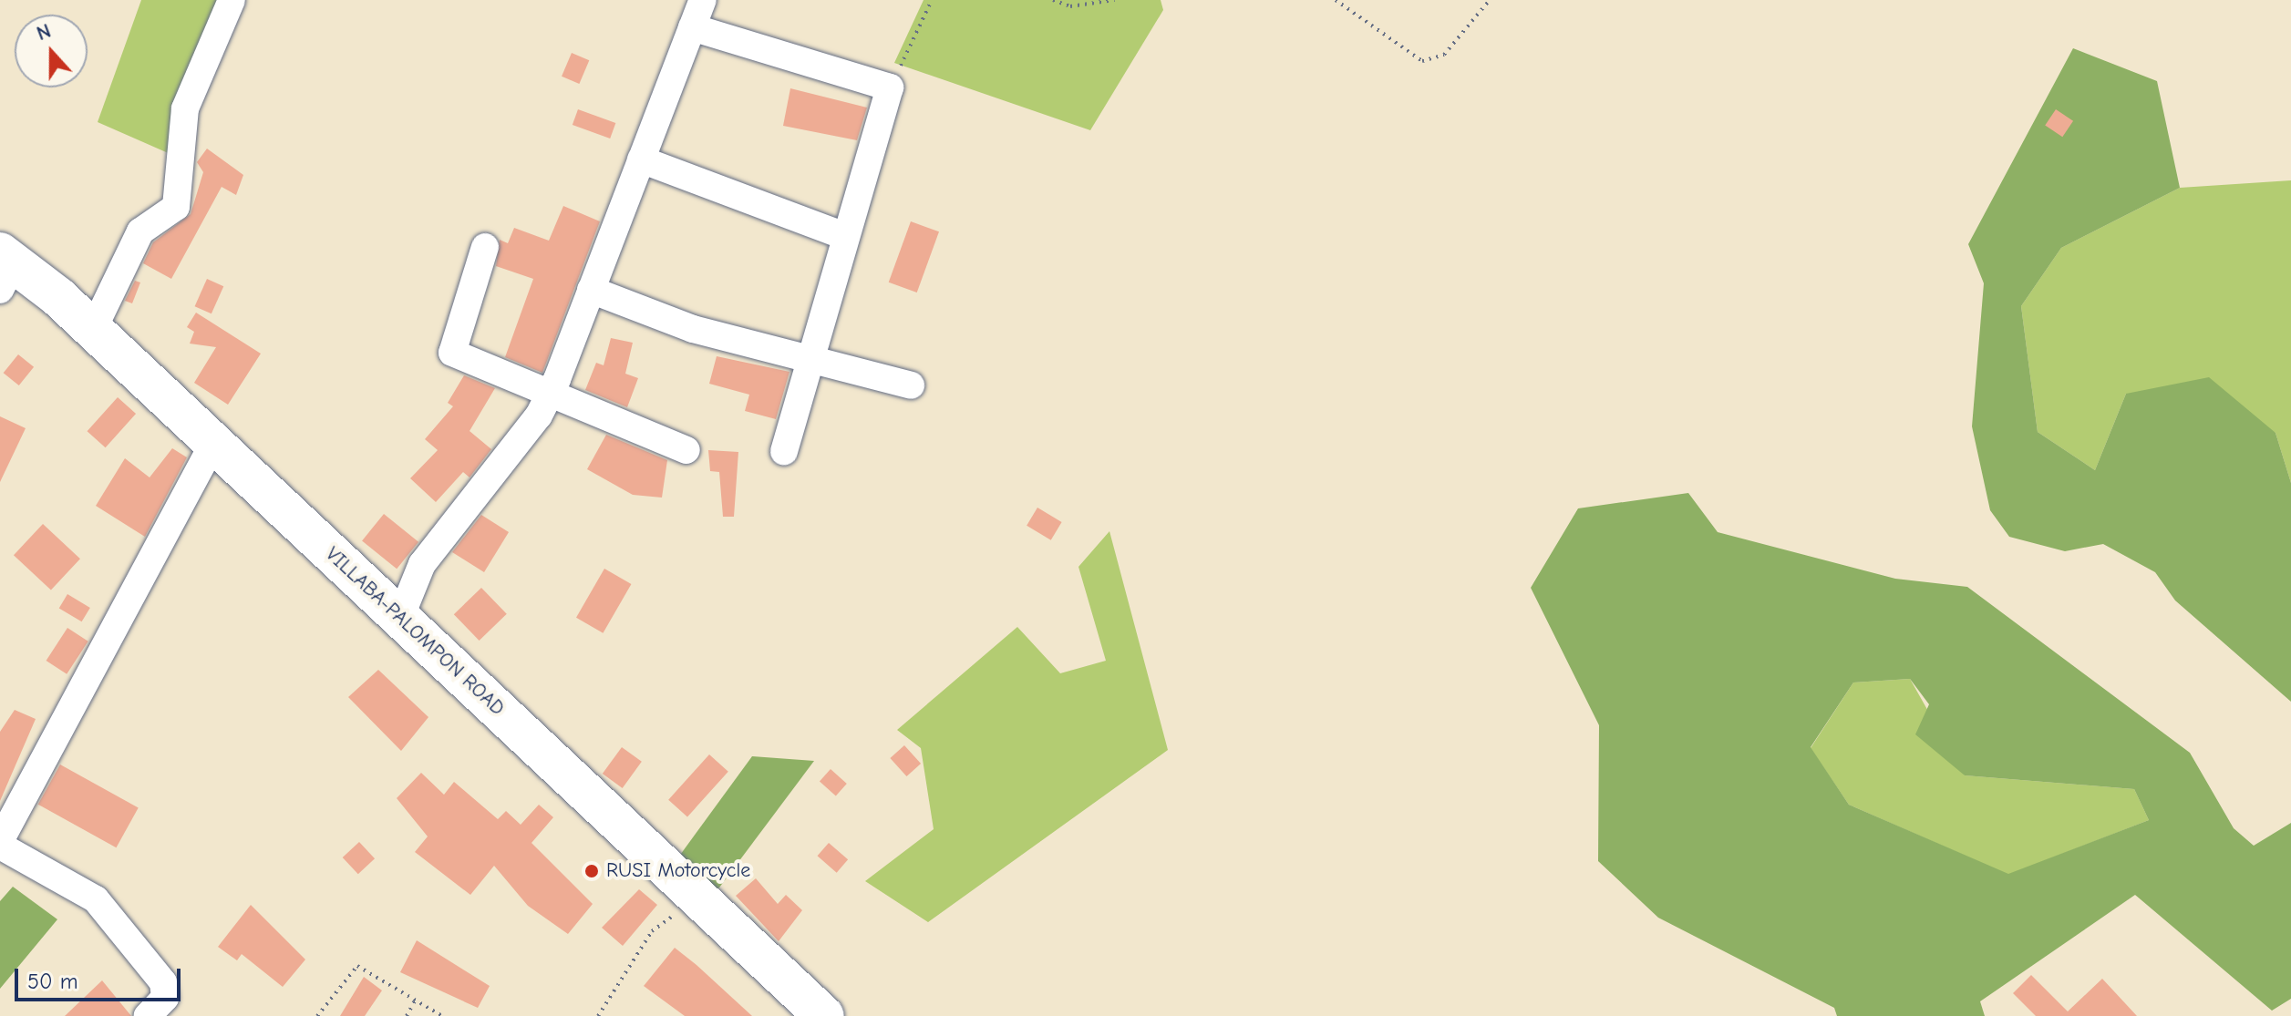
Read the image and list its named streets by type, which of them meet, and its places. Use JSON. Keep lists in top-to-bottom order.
{
  "streets": {
    "main road": ["VILLABA-PALOMPON ROAD"]
  },
  "places": ["RUSI Motorcycle"],
  "scale_bar": "50 m",
  "north": "top"
}
